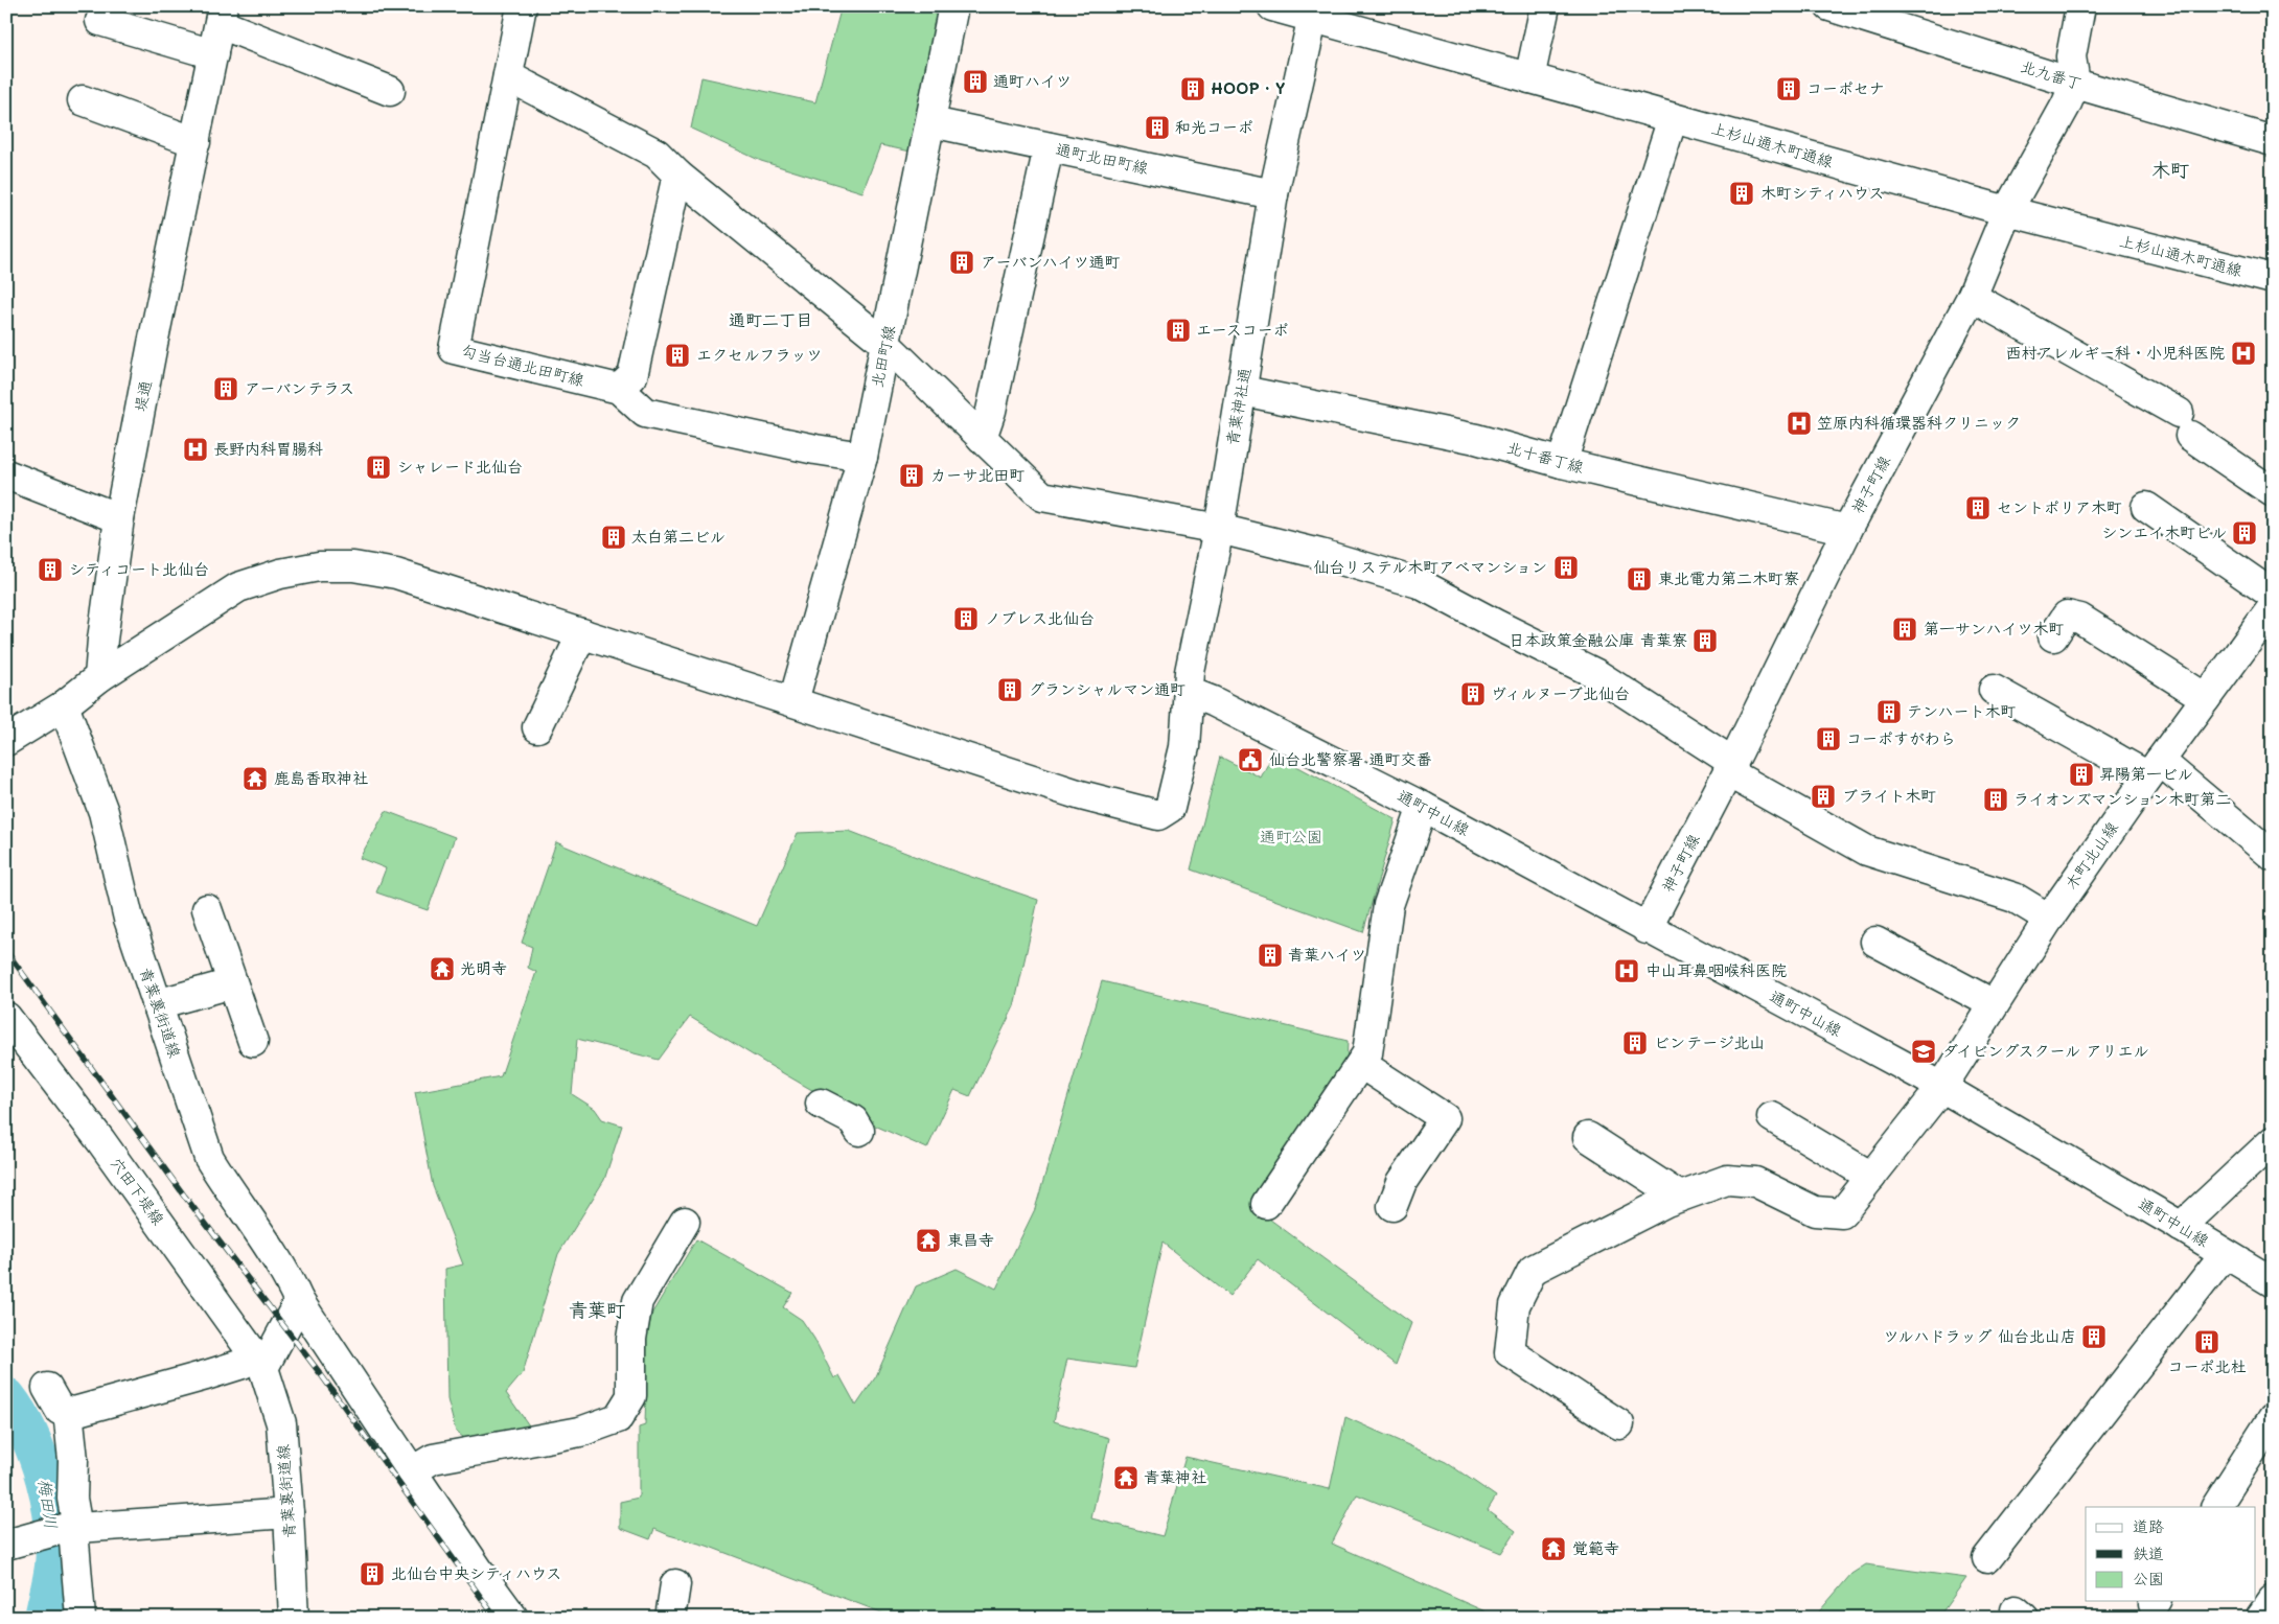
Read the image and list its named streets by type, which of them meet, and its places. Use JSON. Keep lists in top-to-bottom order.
{
  "streets": {
    "street": [
      "北九番丁",
      "上杉山通木町通線",
      "通町北田町線",
      "北田町線",
      "勾当台通北田町線",
      "堤通",
      "青葉神社通",
      "北十番丁線",
      "神子町線",
      "通町中山線",
      "木町北山線",
      "青葉裏街道線",
      "穴田下堤線"
    ]
  },
  "crossings": [
    ["北九番丁", "神子町線"],
    ["上杉山通木町通線", "青葉神社通"],
    ["上杉山通木町通線", "神子町線"],
    ["通町北田町線", "北田町線"],
    ["通町北田町線", "青葉神社通"],
    ["北田町線", "青葉神社通"],
    ["青葉神社通", "北十番丁線"],
    ["青葉神社通", "通町中山線"],
    ["北十番丁線", "神子町線"],
    ["神子町線", "通町中山線"],
    ["通町中山線", "木町北山線"],
    ["青葉裏街道線", "穴田下堤線"]
  ],
  "districts": ["木町", "通町二丁目", "青葉町"],
  "water": ["梅田川"],
  "parks": ["通町公園"],
  "places": {
    "building": [
      "通町ハイツ",
      "HOOP・Y",
      "コーポセナ",
      "和光コーポ",
      "木町シティハウス",
      "アーバンハイツ通町",
      "エースコーポ",
      "エクセルフラッツ",
      "アーバンテラス",
      "シャレード北仙台",
      "カーサ北田町",
      "セントポリア木町",
      "シンエイ木町ビル",
      "太白第二ビル",
      "仙台リステル木町アベマンション",
      "シティコート北仙台",
      "東北電力第二木町寮",
      "ノブレス北仙台",
      "第一サンハイツ木町",
      "日本政策金融公庫 青葉寮",
      "グランシャルマン通町",
      "ヴィルヌーブ北仙台",
      "テンハート木町",
      "コーポすがわら",
      "昇陽第一ビル",
      "ブライト木町",
      "ライオンズマンション木町第二",
      "青葉ハイツ",
      "ビンテージ北山",
      "ツルハドラッグ 仙台北山店",
      "コーポ北杜",
      "北仙台中央シティハウス"
    ],
    "hospital": [
      "西村アレルギー科・小児科医院",
      "笠原内科循環器科クリニック",
      "長野内科胃腸科",
      "中山耳鼻咽喉科医院"
    ],
    "public building": ["仙台北警察署 通町交番"],
    "temple": [
      "鹿島香取神社",
      "光明寺",
      "東昌寺",
      "青葉神社",
      "覚範寺"
    ],
    "school or university": ["ダイビングスクール アリエル"]
  },
  "legend": ["道路", "鉄道", "公園"]
}
